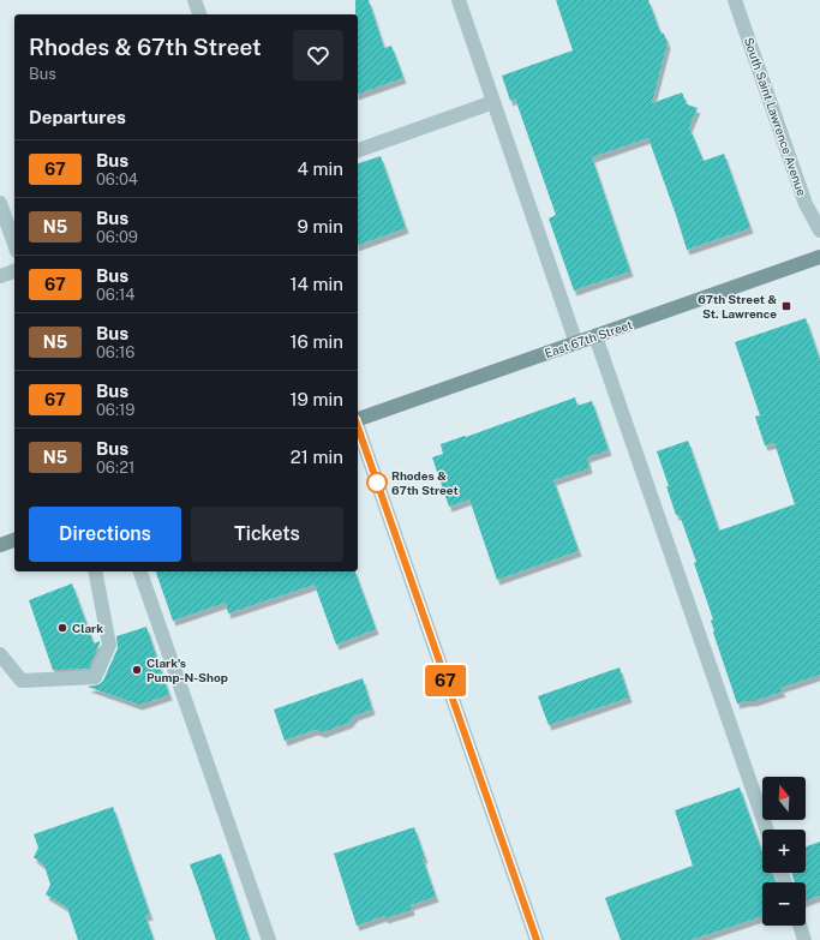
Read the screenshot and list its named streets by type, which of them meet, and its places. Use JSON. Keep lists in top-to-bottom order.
{
  "streets": {
    "street": ["South Saint Lawrence Avenue", "East 67th Street"]
  },
  "places": {
    "transit": ["67th Street & St. Lawrence"],
    "other": ["Rhodes & 67th Street", "Clark", "Clark's Pump-N-Shop"]
  },
  "lines": ["bus line 67"],
  "north": "top",
  "page": {
    "on_map": "67",
    "heading": [
      ["Rhodes & 67th Street", "Bus"],
      "Departures"
    ],
    "list": [
      {
        "mark": "67",
        "name": "Bus",
        "note": "06:04",
        "value": "4 min"
      },
      {
        "mark": "N5",
        "name": "Bus",
        "note": "06:09",
        "value": "9 min"
      },
      {
        "mark": "67",
        "name": "Bus",
        "note": "06:14",
        "value": "14 min"
      },
      {
        "mark": "N5",
        "name": "Bus",
        "note": "06:16",
        "value": "16 min"
      },
      {
        "mark": "67",
        "name": "Bus",
        "note": "06:19",
        "value": "19 min"
      },
      {
        "mark": "N5",
        "name": "Bus",
        "note": "06:21",
        "value": "21 min"
      }
    ],
    "buttons": ["Directions", "Tickets"],
    "map_buttons": ["+", "−"]
  }
}
